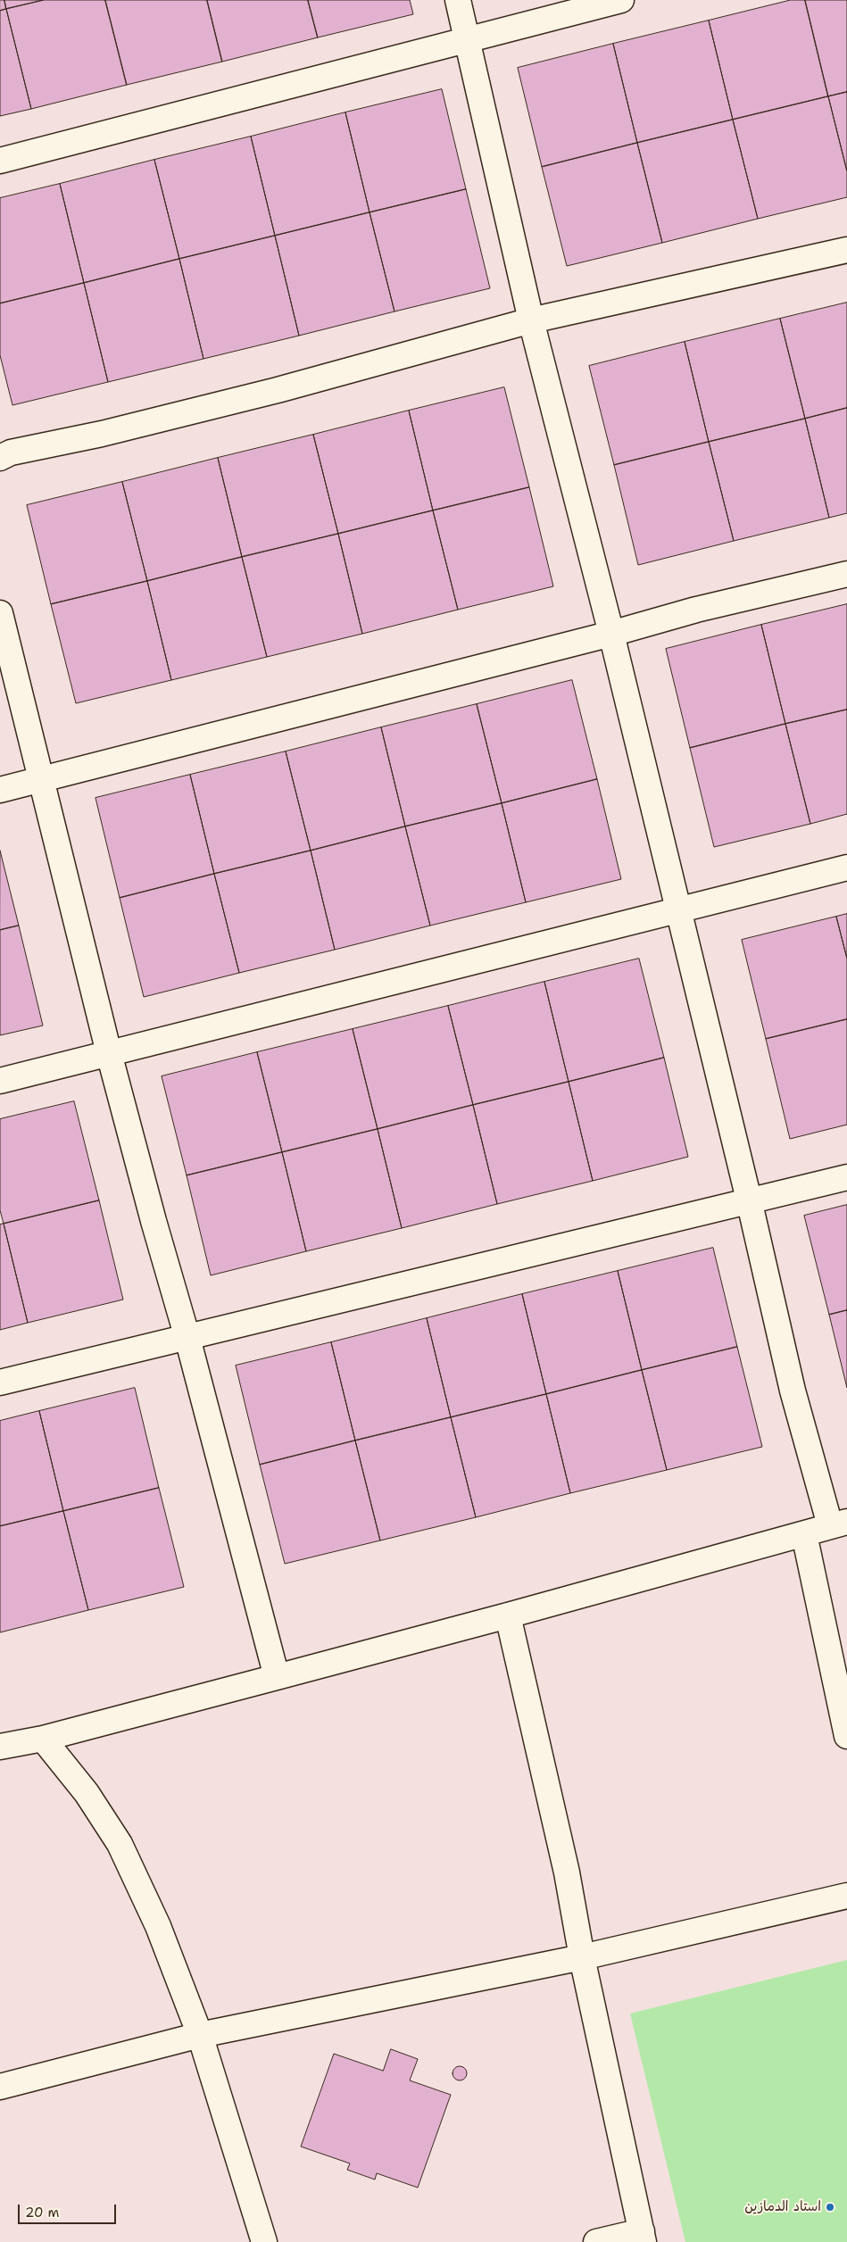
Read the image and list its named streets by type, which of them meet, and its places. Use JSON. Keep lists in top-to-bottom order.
{
  "places": ["استاد الدمازين"],
  "scale_bar": "20 m"
}
